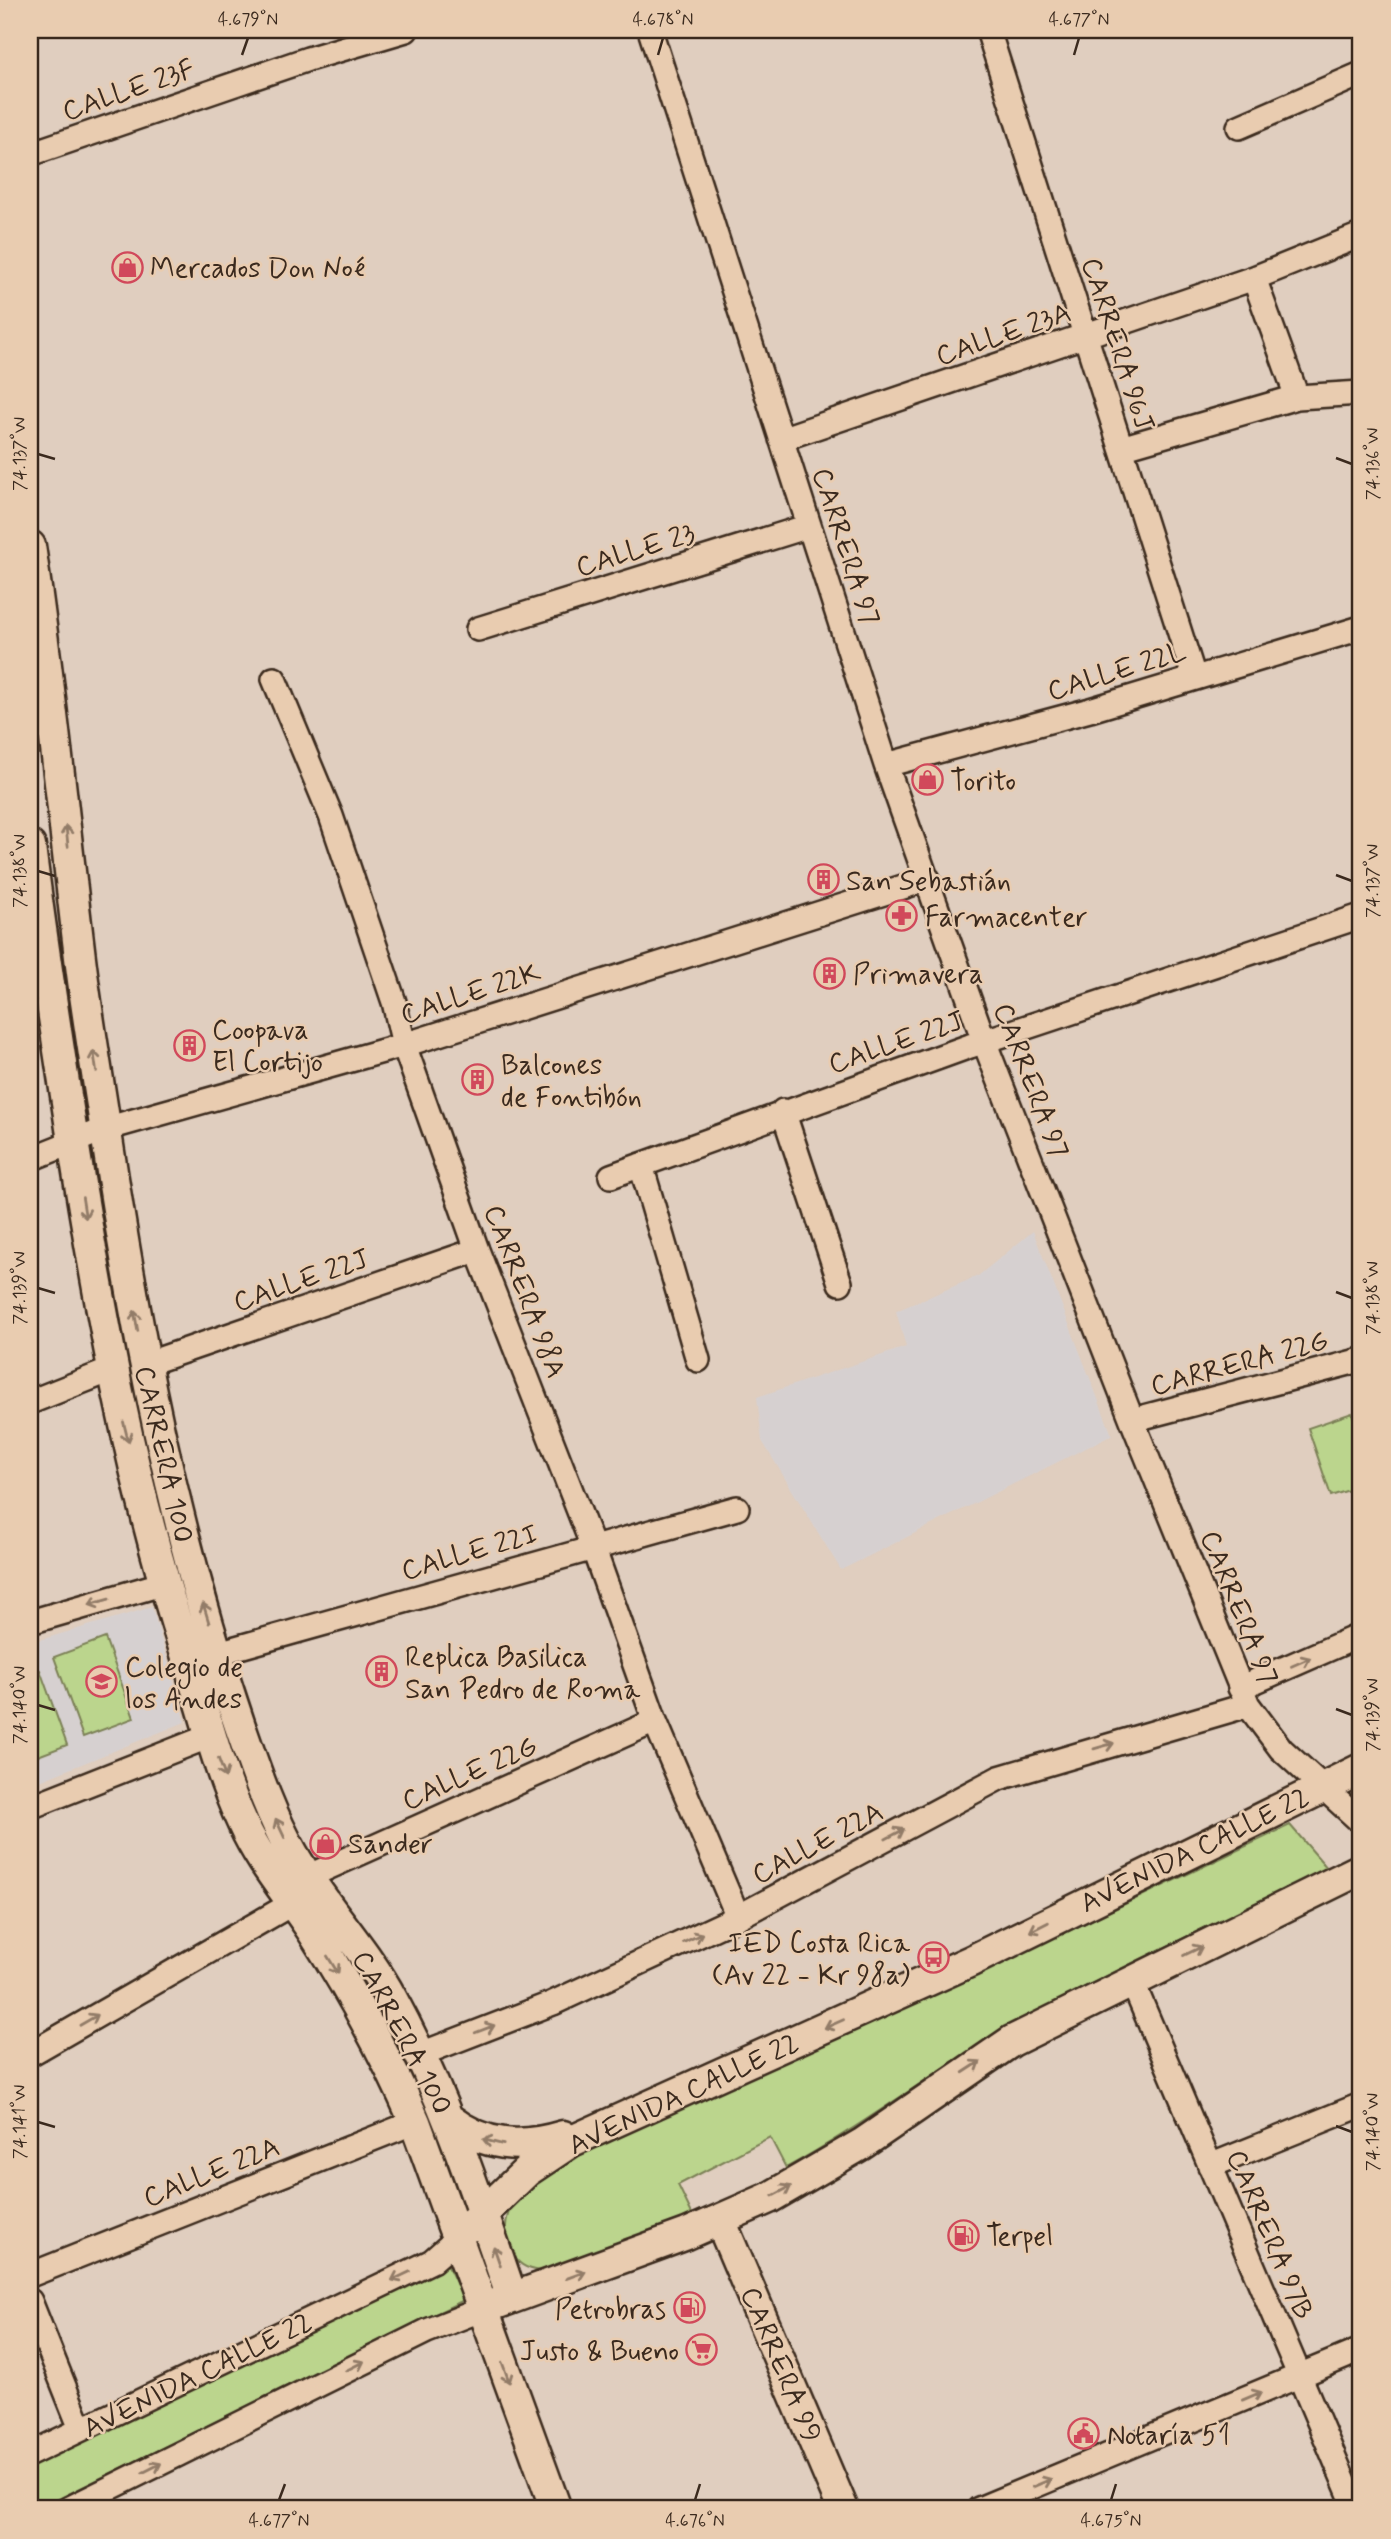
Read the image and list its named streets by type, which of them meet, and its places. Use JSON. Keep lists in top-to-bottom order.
{
  "streets": {
    "main road": ["CARRERA 100", "AVENIDA CALLE 22", "CARRERA 99"],
    "street": [
      "CALLE 23F",
      "CALLE 23A",
      "CARRERA 96J",
      "CARRERA 97",
      "CALLE 23",
      "CALLE 22L",
      "CALLE 22K",
      "CALLE 22J",
      "CARRERA 98A",
      "CARRERA 22G",
      "CALLE 22I",
      "CALLE 22G",
      "CALLE 22A",
      "CARRERA 97B"
    ]
  },
  "crossings": [
    ["CALLE 23A", "CARRERA 96J"],
    ["CALLE 23A", "CARRERA 97"],
    ["CARRERA 96J", "CALLE 22L"],
    ["CARRERA 97", "CALLE 23"],
    ["CARRERA 97", "CALLE 22L"],
    ["CARRERA 97", "CALLE 22K"],
    ["CARRERA 97", "CALLE 22J"],
    ["CARRERA 97", "CARRERA 22G"],
    ["CARRERA 97", "CALLE 22A"],
    ["CARRERA 97", "AVENIDA CALLE 22"],
    ["CALLE 22K", "CARRERA 98A"],
    ["CALLE 22K", "CARRERA 100"],
    ["CALLE 22J", "CARRERA 98A"],
    ["CALLE 22J", "CARRERA 100"],
    ["CARRERA 98A", "CALLE 22I"],
    ["CARRERA 98A", "CALLE 22G"],
    ["CARRERA 98A", "CALLE 22A"],
    ["CARRERA 100", "CALLE 22I"],
    ["CARRERA 100", "CALLE 22G"],
    ["CARRERA 100", "CALLE 22A"],
    ["CARRERA 100", "AVENIDA CALLE 22"]
  ],
  "one_way": ["CALLE 22A"],
  "places": {
    "shop": ["Mercados Don Noé", "Torito", "Sander"],
    "building": [
      "San Sebastián",
      "Primavera",
      "Coopava El Cortijo",
      "Balcones de Fontibón",
      "Replica Basilica San Pedro de Roma"
    ],
    "pharmacy": ["Farmacenter"],
    "school or university": ["Colegio de los Andes"],
    "bus stop": ["IED Costa Rica (Av 22 - Kr 98a)"],
    "fuel station": ["Terpel", "Petrobras"],
    "supermarket": ["Justo & Bueno"],
    "public building": ["Notaría 51"]
  },
  "coordinates": [
    "4.679°N",
    "4.678°N",
    "4.677°N",
    "74.137°W",
    "74.136°W",
    "74.138°W",
    "74.139°W",
    "74.140°W",
    "74.141°W",
    "4.676°N",
    "4.675°N"
  ]
}
